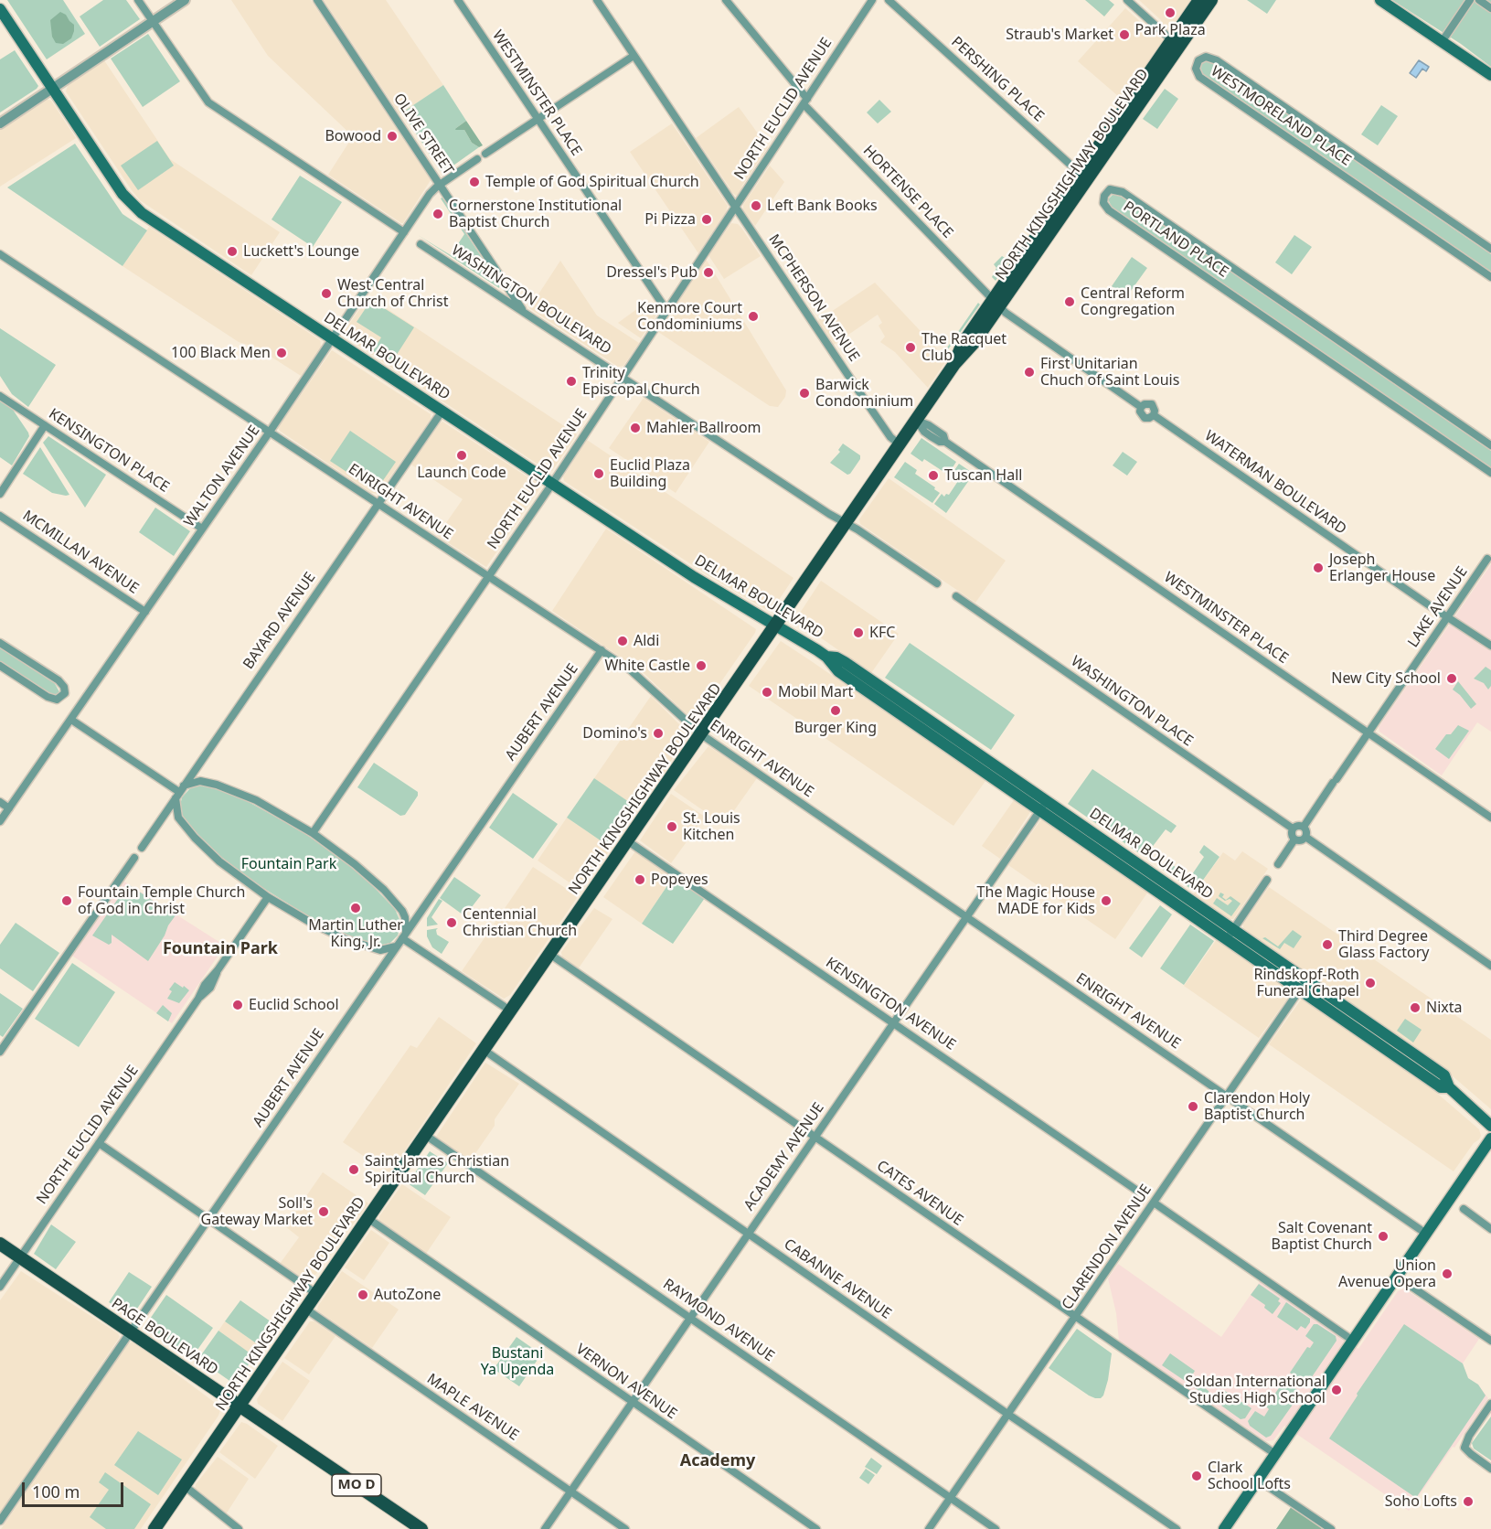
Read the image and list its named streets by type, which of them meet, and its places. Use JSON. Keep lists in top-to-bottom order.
{
  "streets": {
    "main road": [
      "NORTH KINGSHIGHWAY BOULEVARD",
      "DELMAR BOULEVARD",
      "PAGE BOULEVARD",
      "MO D"
    ],
    "street": [
      "PERSHING PLACE",
      "WESTMINSTER PLACE",
      "NORTH EUCLID AVENUE",
      "WESTMORELAND PLACE",
      "OLIVE STREET",
      "HORTENSE PLACE",
      "PORTLAND PLACE",
      "MCPHERSON AVENUE",
      "WASHINGTON BOULEVARD",
      "KENSINGTON PLACE",
      "WALTON AVENUE",
      "WATERMAN BOULEVARD",
      "ENRIGHT AVENUE",
      "MCMILLAN AVENUE",
      "LAKE AVENUE",
      "BAYARD AVENUE",
      "WASHINGTON PLACE",
      "AUBERT AVENUE",
      "KENSINGTON AVENUE",
      "ACADEMY AVENUE",
      "CATES AVENUE",
      "CLARENDON AVENUE",
      "CABANNE AVENUE",
      "RAYMOND AVENUE",
      "VERNON AVENUE",
      "MAPLE AVENUE"
    ]
  },
  "crossings": [
    ["PERSHING PLACE", "NORTH KINGSHIGHWAY BOULEVARD"],
    ["WESTMINSTER PLACE", "NORTH EUCLID AVENUE"],
    ["WESTMINSTER PLACE", "NORTH KINGSHIGHWAY BOULEVARD"],
    ["WESTMINSTER PLACE", "LAKE AVENUE"],
    ["NORTH EUCLID AVENUE", "HORTENSE PLACE"],
    ["NORTH EUCLID AVENUE", "MCPHERSON AVENUE"],
    ["NORTH EUCLID AVENUE", "WASHINGTON BOULEVARD"],
    ["NORTH EUCLID AVENUE", "DELMAR BOULEVARD"],
    ["NORTH EUCLID AVENUE", "ENRIGHT AVENUE"],
    ["NORTH EUCLID AVENUE", "PAGE BOULEVARD"],
    ["OLIVE STREET", "WASHINGTON BOULEVARD"],
    ["OLIVE STREET", "WALTON AVENUE"],
    ["NORTH KINGSHIGHWAY BOULEVARD", "HORTENSE PLACE"],
    ["NORTH KINGSHIGHWAY BOULEVARD", "MCPHERSON AVENUE"],
    ["NORTH KINGSHIGHWAY BOULEVARD", "WASHINGTON BOULEVARD"],
    ["NORTH KINGSHIGHWAY BOULEVARD", "DELMAR BOULEVARD"],
    ["NORTH KINGSHIGHWAY BOULEVARD", "WATERMAN BOULEVARD"],
    ["NORTH KINGSHIGHWAY BOULEVARD", "ENRIGHT AVENUE"],
    ["NORTH KINGSHIGHWAY BOULEVARD", "KENSINGTON AVENUE"],
    ["NORTH KINGSHIGHWAY BOULEVARD", "CATES AVENUE"],
    ["NORTH KINGSHIGHWAY BOULEVARD", "CABANNE AVENUE"],
    ["NORTH KINGSHIGHWAY BOULEVARD", "RAYMOND AVENUE"],
    ["NORTH KINGSHIGHWAY BOULEVARD", "PAGE BOULEVARD"],
    ["NORTH KINGSHIGHWAY BOULEVARD", "VERNON AVENUE"],
    ["NORTH KINGSHIGHWAY BOULEVARD", "MAPLE AVENUE"],
    ["HORTENSE PLACE", "WATERMAN BOULEVARD"],
    ["DELMAR BOULEVARD", "WALTON AVENUE"],
    ["DELMAR BOULEVARD", "BAYARD AVENUE"],
    ["DELMAR BOULEVARD", "ACADEMY AVENUE"],
    ["DELMAR BOULEVARD", "CLARENDON AVENUE"],
    ["KENSINGTON PLACE", "WALTON AVENUE"],
    ["WALTON AVENUE", "ENRIGHT AVENUE"],
    ["WALTON AVENUE", "MCMILLAN AVENUE"],
    ["WATERMAN BOULEVARD", "LAKE AVENUE"],
    ["ENRIGHT AVENUE", "BAYARD AVENUE"],
    ["ENRIGHT AVENUE", "AUBERT AVENUE"],
    ["ENRIGHT AVENUE", "ACADEMY AVENUE"],
    ["ENRIGHT AVENUE", "CLARENDON AVENUE"],
    ["LAKE AVENUE", "WASHINGTON PLACE"],
    ["AUBERT AVENUE", "PAGE BOULEVARD"],
    ["KENSINGTON AVENUE", "ACADEMY AVENUE"],
    ["ACADEMY AVENUE", "CATES AVENUE"],
    ["ACADEMY AVENUE", "CABANNE AVENUE"],
    ["ACADEMY AVENUE", "RAYMOND AVENUE"],
    ["ACADEMY AVENUE", "VERNON AVENUE"],
    ["ACADEMY AVENUE", "MAPLE AVENUE"],
    ["CATES AVENUE", "CLARENDON AVENUE"],
    ["CLARENDON AVENUE", "CABANNE AVENUE"],
    ["CLARENDON AVENUE", "RAYMOND AVENUE"]
  ],
  "districts": ["Fountain Park", "Academy"],
  "parks": ["Fountain Park", "Bustani Ya Upenda"],
  "places": [
    "Park Plaza",
    "Straub's Market",
    "Bowood",
    "Temple of God Spiritual Church",
    "Left Bank Books",
    "Cornerstone Institutional Baptist Church",
    "Pi Pizza",
    "Luckett's Lounge",
    "Dressel's Pub",
    "West Central Church of Christ",
    "Central Reform Congregation",
    "Kenmore Court Condominiums",
    "The Racquet Club",
    "100 Black Men",
    "First Unitarian Chuch of Saint Louis",
    "Trinity Episcopal Church",
    "Barwick Condominium",
    "Mahler Ballroom",
    "Launch Code",
    "Euclid Plaza Building",
    "Tuscan Hall",
    "Joseph Erlanger House",
    "KFC",
    "Aldi",
    "White Castle",
    "New City School",
    "Mobil Mart",
    "Burger King",
    "Domino's",
    "St. Louis Kitchen",
    "Popeyes",
    "Fountain Temple Church of God in Christ",
    "The Magic House MADE for Kids",
    "Martin Luther King, Jr.",
    "Centennial Christian Church",
    "Third Degree Glass Factory",
    "Rindskopf-Roth Funeral Chapel",
    "Euclid School",
    "Nixta",
    "Clarendon Holy Baptist Church",
    "Saint James Christian Spiritual Church",
    "Soll's Gateway Market",
    "Salt Covenant Baptist Church",
    "Union Avenue Opera",
    "AutoZone",
    "Soldan International Studies High School",
    "Clark School Lofts",
    "Soho Lofts"
  ],
  "scale_bar": "100 m"
}
